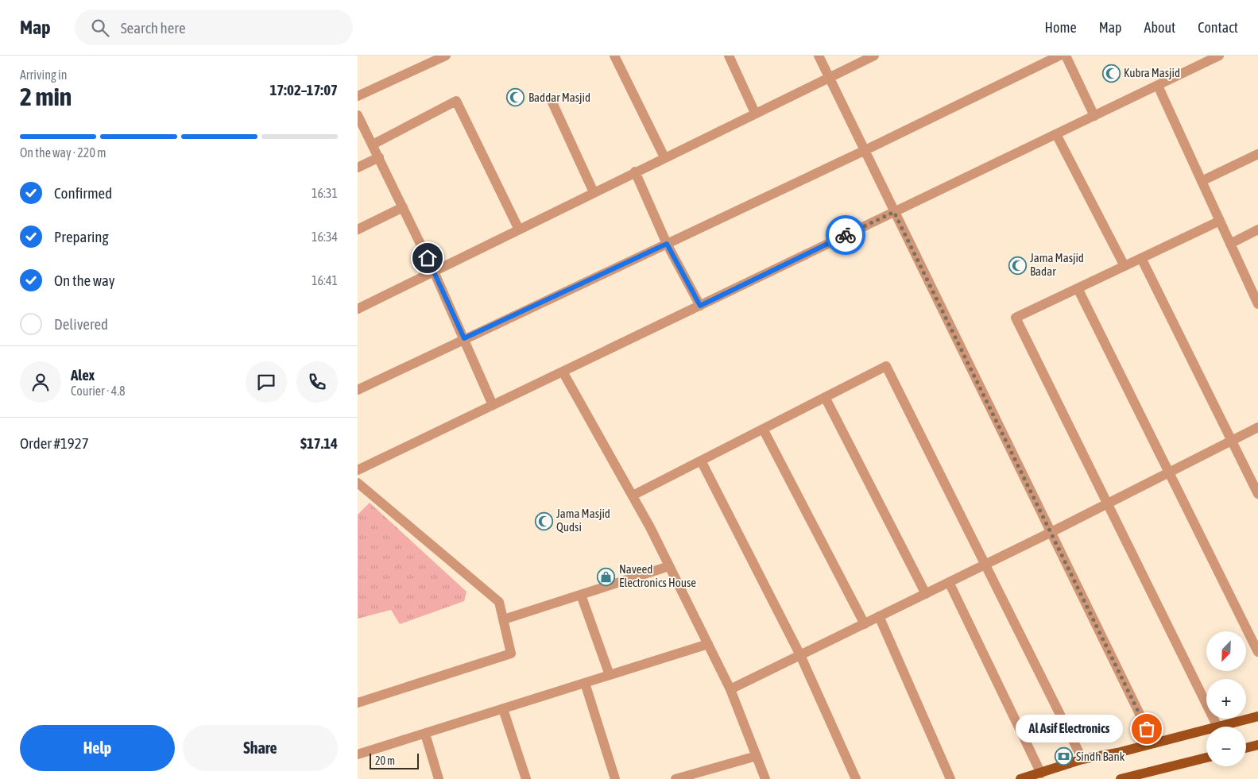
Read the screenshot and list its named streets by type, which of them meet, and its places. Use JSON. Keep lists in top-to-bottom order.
{
  "places": {
    "mosque": [
      "Kubra Masjid",
      "Baddar Masjid",
      "Jama Masjid Badar",
      "Jama Masjid Qudsi"
    ],
    "shop": ["Naveed Electronics House"],
    "other": ["Al Asif Electronics"],
    "bank": ["Sindh Bank"]
  },
  "scale_bar": "20 m",
  "north": "bottom left",
  "page": {
    "header": "Map",
    "search": "Search here",
    "nav": [
      "Home",
      "Map",
      "About",
      "Contact"
    ],
    "heading": ["2 min", "Arriving in", "17:02–17:07"],
    "panel": [
      "Alex",
      "Courier · 4.8",
      "Order #1927",
      "$17.14"
    ],
    "bar": "On the way · 220 m",
    "list": [
      ["Confirmed", "16:31"],
      ["Preparing", "16:34"],
      ["On the way", "16:41"],
      "Delivered"
    ],
    "map_buttons": ["+", "−"],
    "bubble": "Al Asif Electronics",
    "buttons": ["Help", "Share"],
    "scale": "20 m"
  }
}
